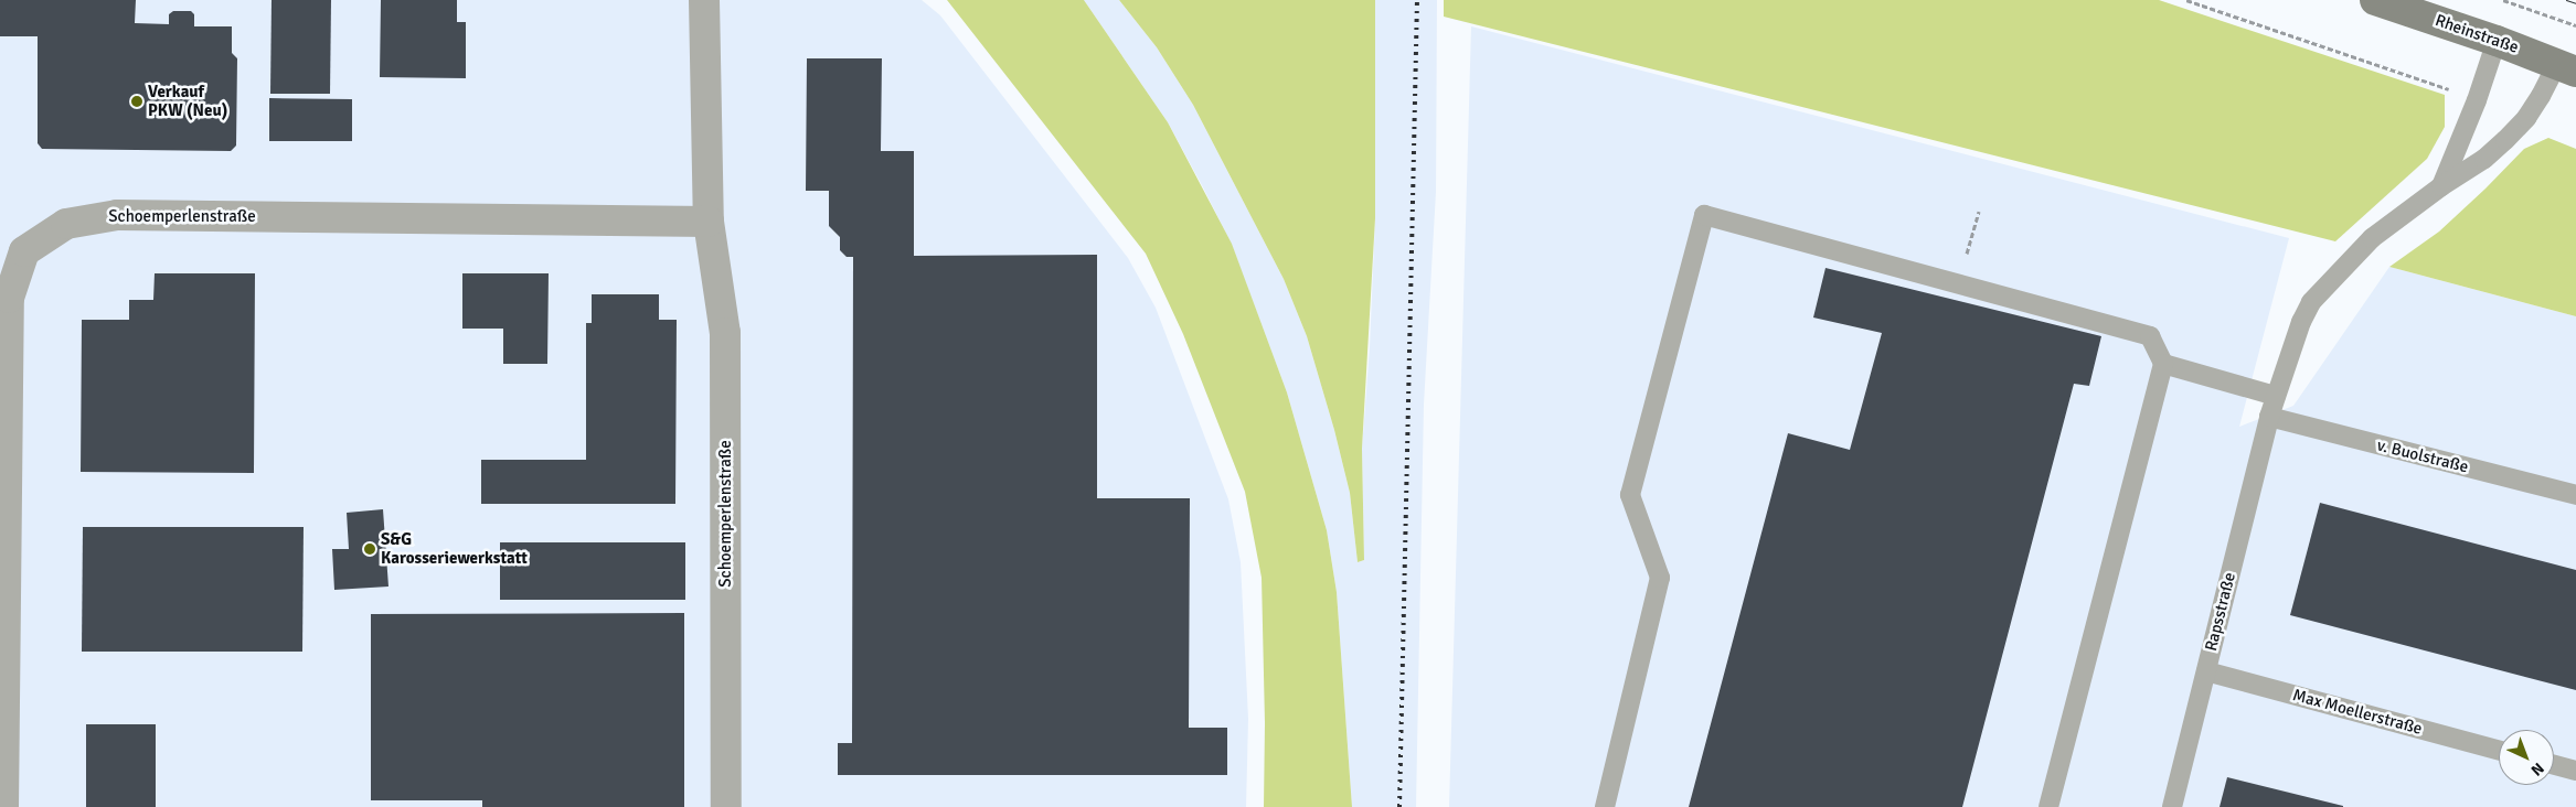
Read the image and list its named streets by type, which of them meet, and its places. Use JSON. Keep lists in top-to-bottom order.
{
  "streets": {
    "main road": ["Rheinstraße"],
    "street": ["Schoemperlenstraße"],
    "lane": ["v. Buolstraße", "Rapsstraße", "Max Moellerstraße"]
  },
  "crossings": [
    ["Rheinstraße", "Rapsstraße"],
    ["v. Buolstraße", "Rapsstraße"],
    ["Rapsstraße", "Max Moellerstraße"]
  ],
  "places": ["Verkauf PKW (Neu)", "S&G Karosseriewerkstatt"],
  "north": "bottom right"
}
